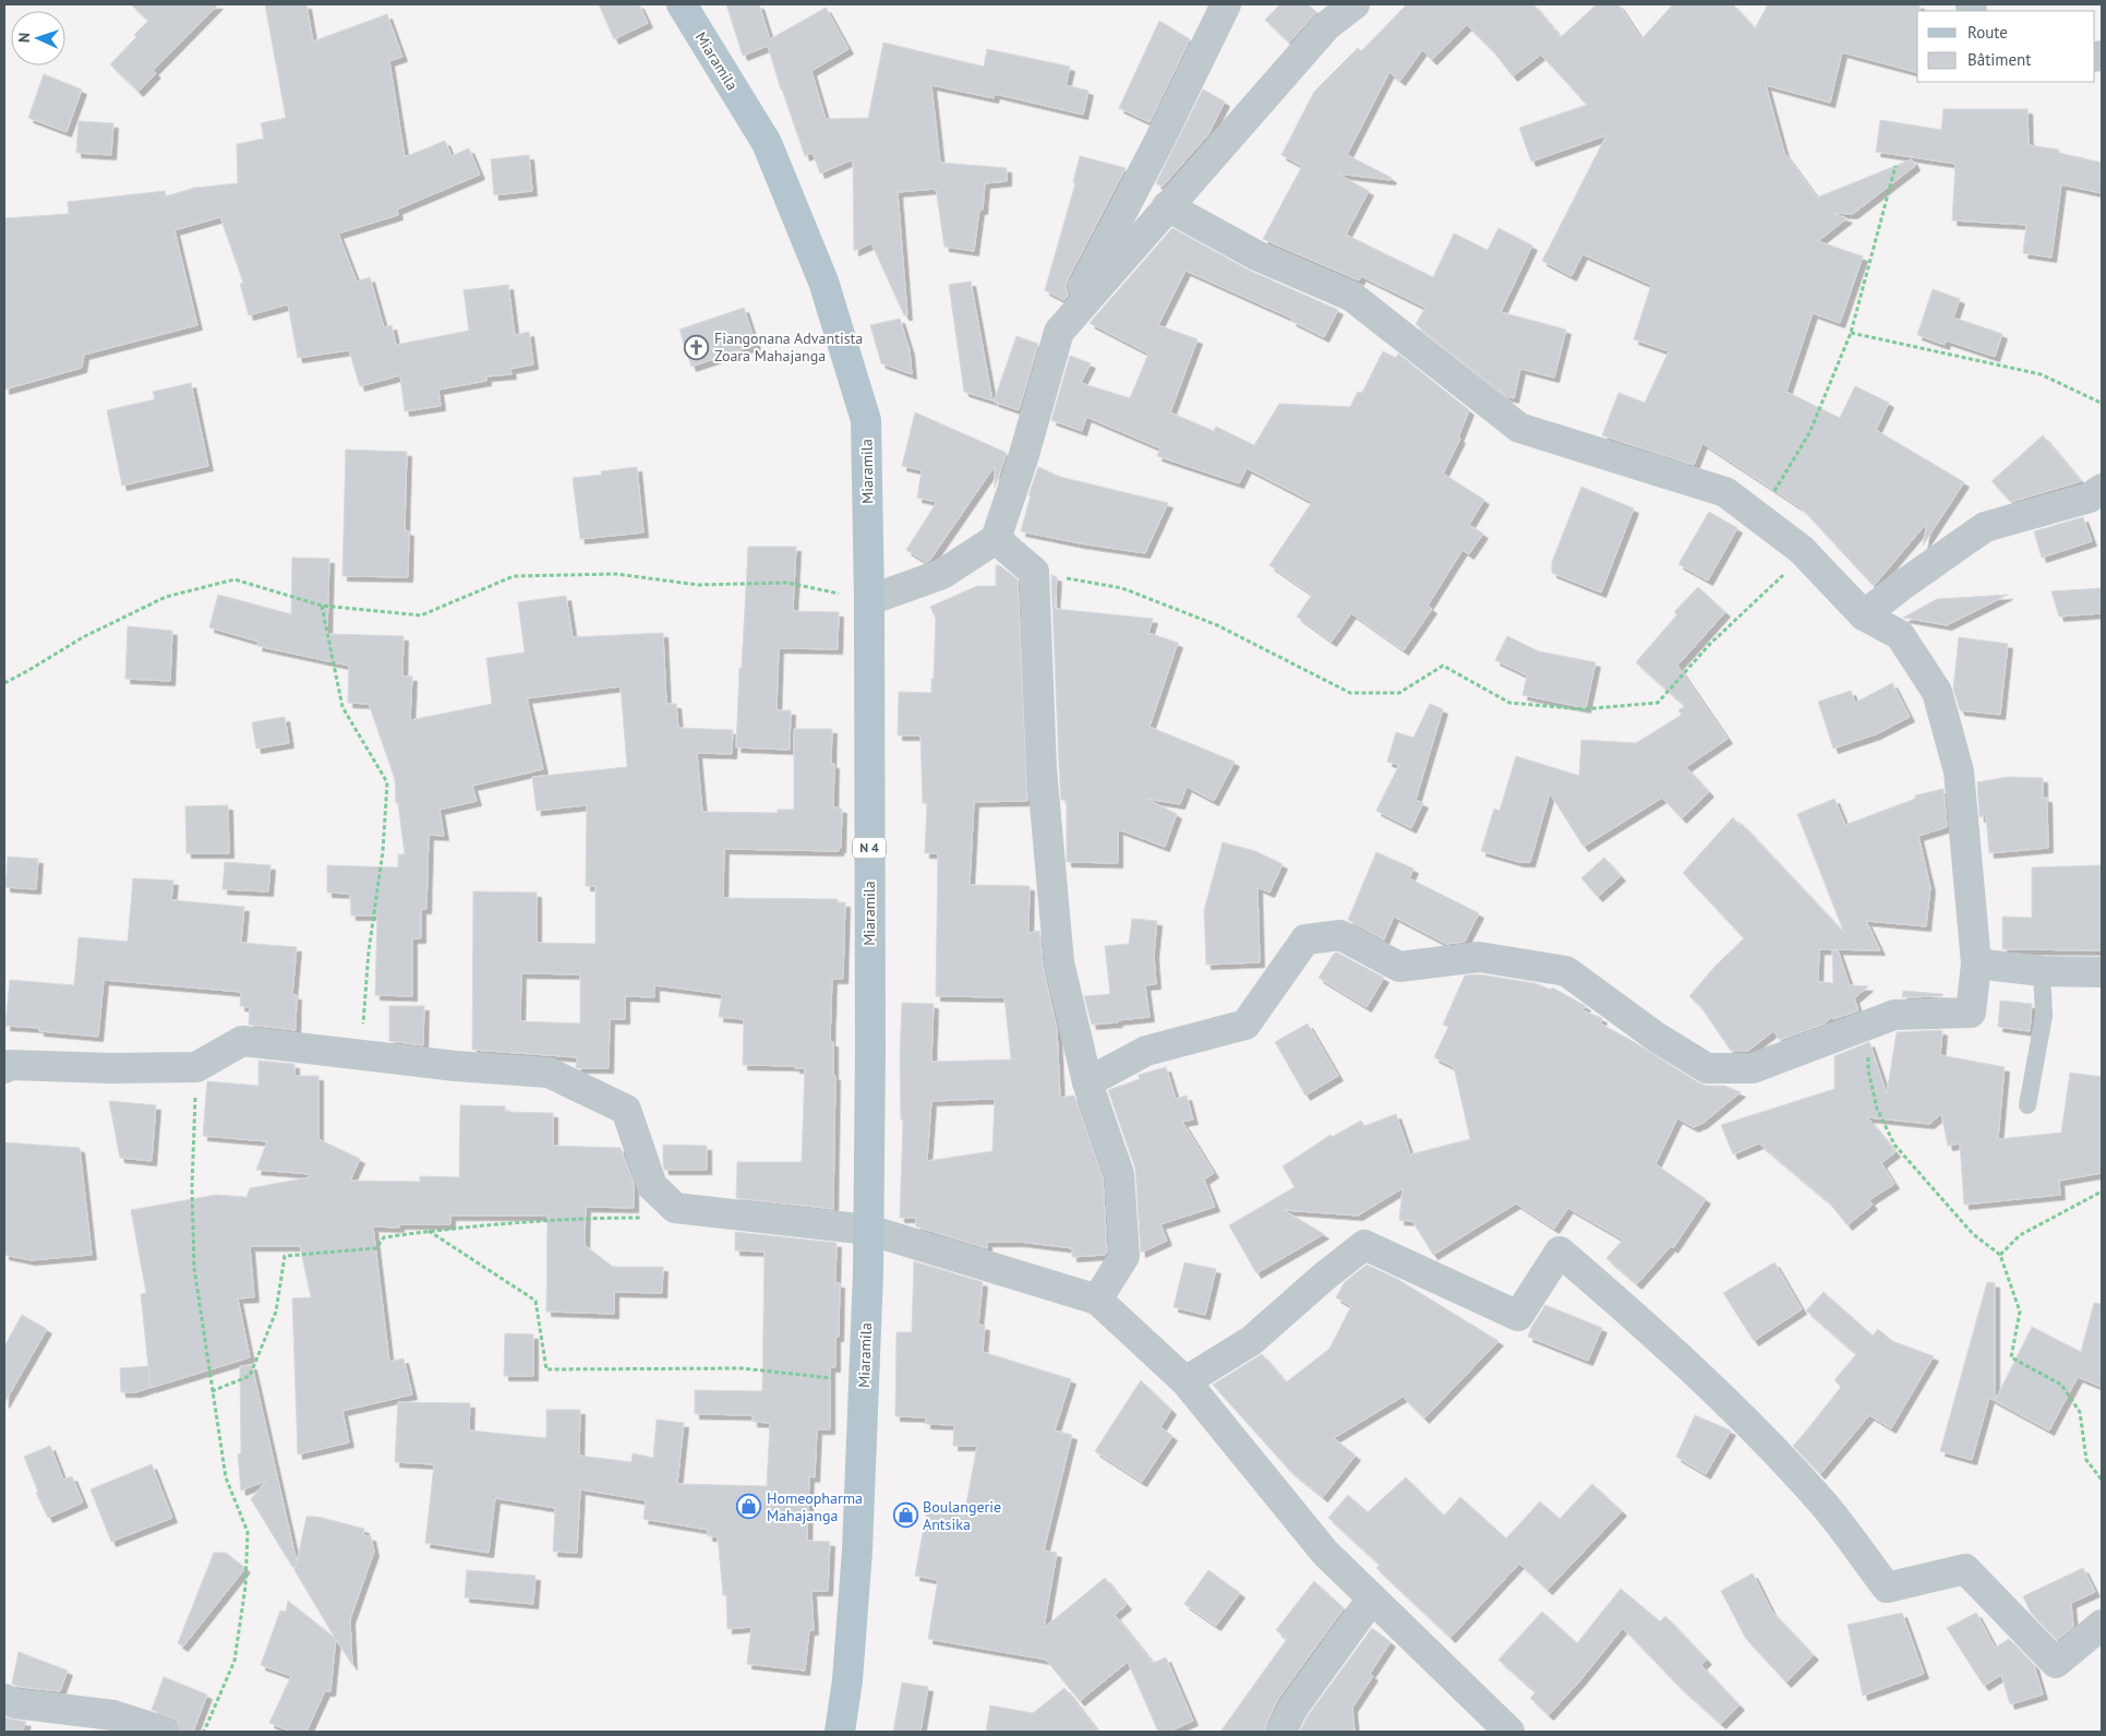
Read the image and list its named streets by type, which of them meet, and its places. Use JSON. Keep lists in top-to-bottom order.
{
  "streets": {
    "main road": ["Miaramila", "N 4"]
  },
  "places": {
    "church": ["Fiangonana Advantista Zoara Mahajanga"],
    "shop": ["Homeopharma Mahajanga", "Boulangerie Antsika"]
  },
  "legend": ["Route", "Bâtiment"],
  "north": "left"
}
